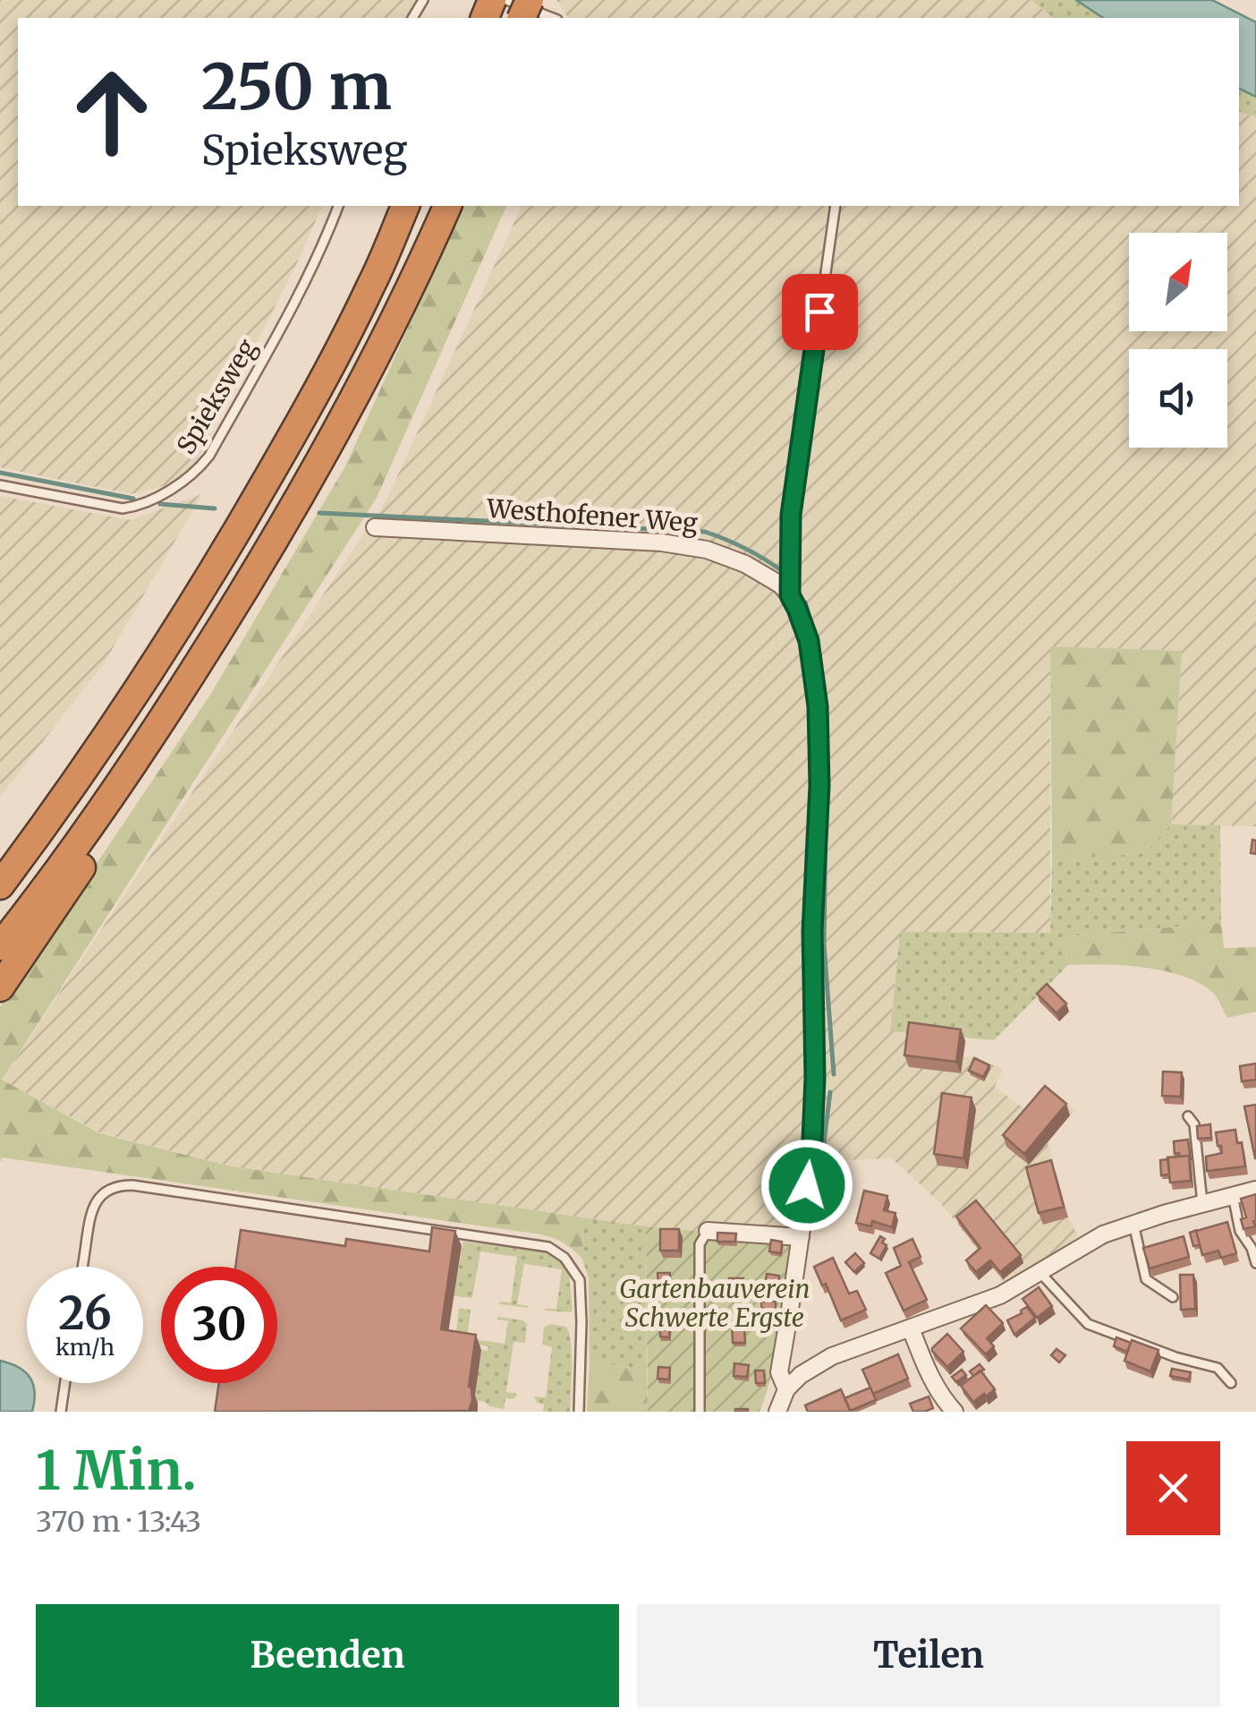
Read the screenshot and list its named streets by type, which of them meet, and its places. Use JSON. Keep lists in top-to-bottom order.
{
  "streets": {
    "street": ["Westhofener Weg"],
    "lane": ["Spieksweg"]
  },
  "parks": ["Gartenbauverein Schwerte Ergste"],
  "north": "top right",
  "page": {
    "turn": ["250 m", "Spieksweg"],
    "speed": "26 km/h",
    "limit": "30",
    "heading": ["1 Min.", "370 m · 13:43"],
    "buttons": ["Beenden", "Teilen"]
  }
}
